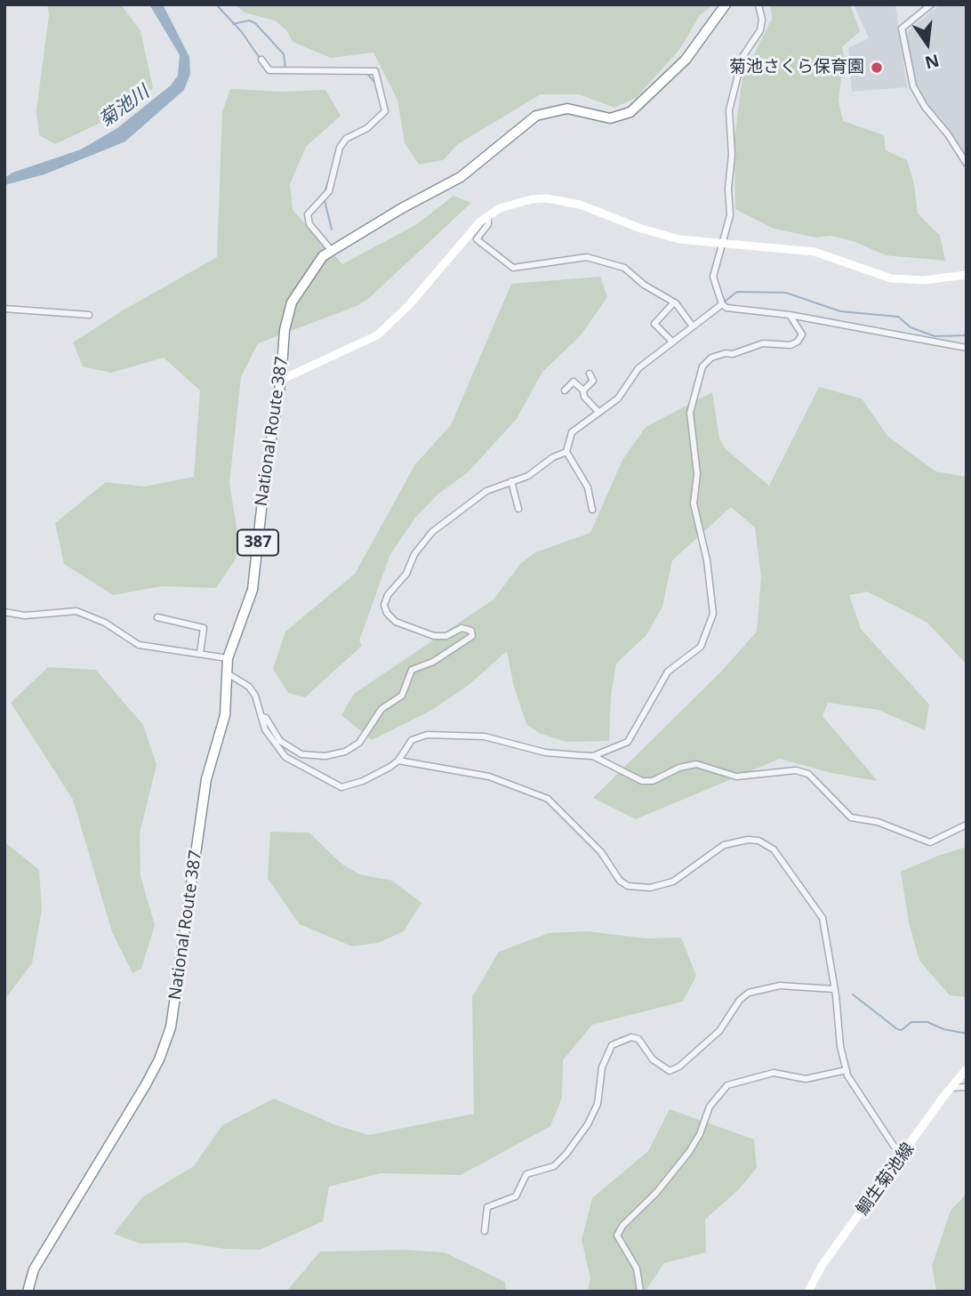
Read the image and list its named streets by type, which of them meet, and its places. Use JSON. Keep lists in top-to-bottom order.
{
  "streets": {
    "highway": ["National Route 387", "387"],
    "street": ["鯛生菊池線"]
  },
  "water": ["菊池川"],
  "places": ["菊池さくら保育園"],
  "north": "bottom"
}
